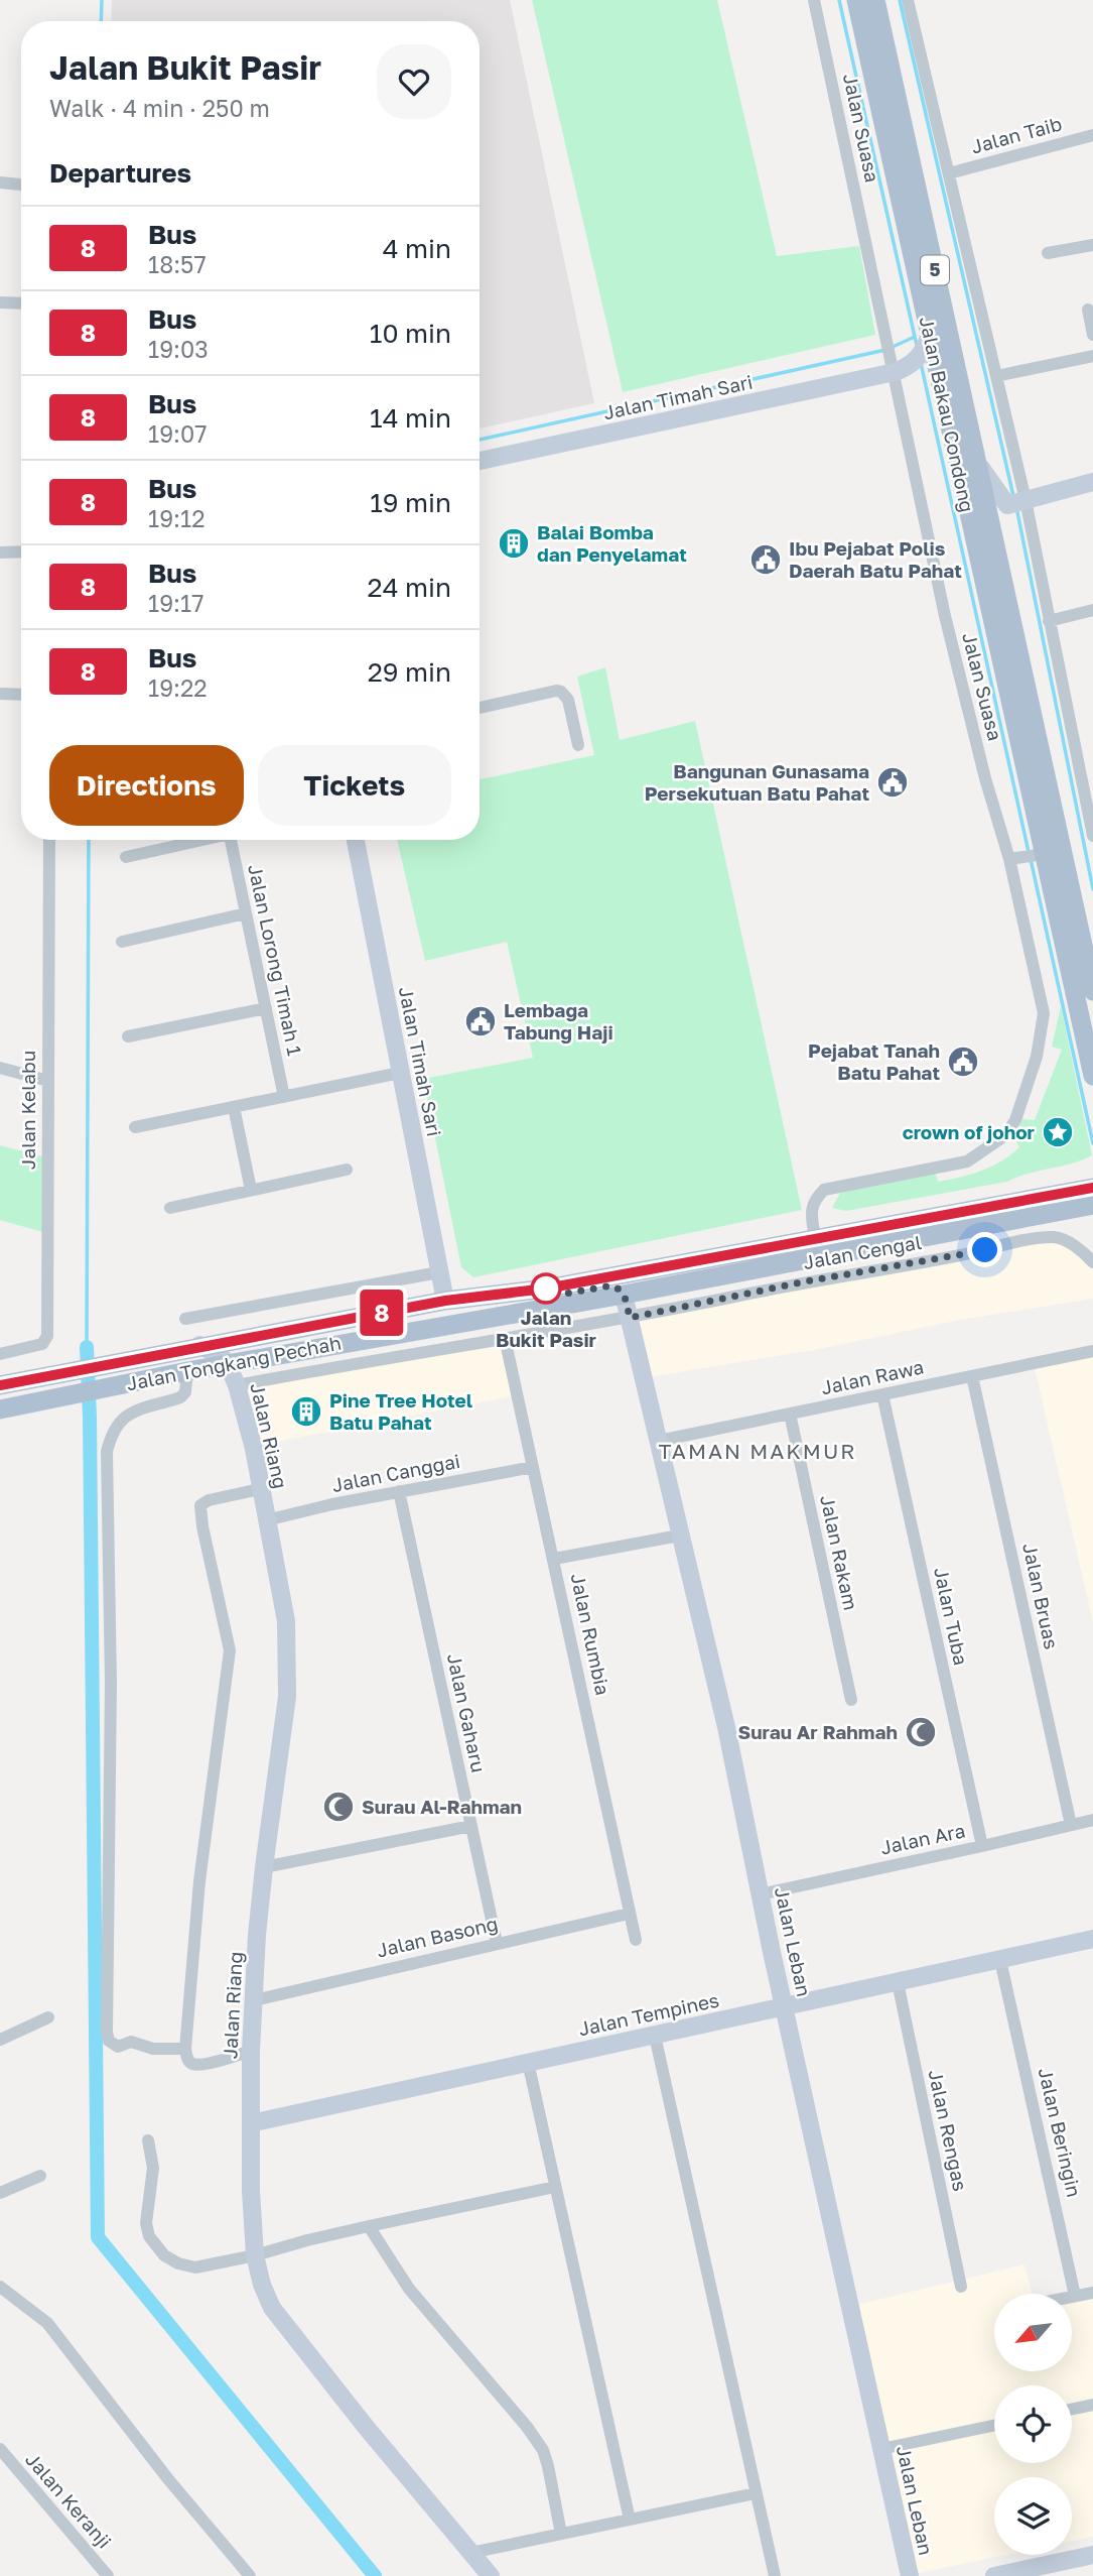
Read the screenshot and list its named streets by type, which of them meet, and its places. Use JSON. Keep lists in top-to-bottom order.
{
  "streets": {
    "main road": ["5", "Jalan Bakau Condong", "Jalan Tongkang Pechah"],
    "street": [
      "Jalan Suasa",
      "Jalan Taib",
      "Jalan Timah Sari",
      "Jalan Lorong Timah 1",
      "Jalan Kelabu",
      "Jalan Cengal",
      "Jalan Rawa",
      "Jalan Riang",
      "Jalan Canggai",
      "Jalan Rakam",
      "Jalan Bruas",
      "Jalan Tuba",
      "Jalan Rumbia",
      "Jalan Gaharu",
      "Jalan Ara",
      "Jalan Basong",
      "Jalan Leban",
      "Jalan Tempines",
      "Jalan Rengas",
      "Jalan Beringin",
      "Jalan Keranji"
    ]
  },
  "crossings": [
    ["Jalan Suasa", "Jalan Timah Sari"],
    ["Jalan Suasa", "Jalan Bakau Condong"],
    ["Jalan Suasa", "Jalan Tongkang Pechah"],
    ["Jalan Timah Sari", "Jalan Tongkang Pechah"],
    ["Jalan Cengal", "Jalan Riang"],
    ["Jalan Cengal", "Jalan Rumbia"],
    ["Jalan Cengal", "Jalan Leban"],
    ["Jalan Tongkang Pechah", "Jalan Riang"],
    ["Jalan Tongkang Pechah", "Jalan Leban"],
    ["Jalan Rawa", "Jalan Rakam"],
    ["Jalan Rawa", "Jalan Bruas"],
    ["Jalan Rawa", "Jalan Tuba"],
    ["Jalan Rawa", "Jalan Leban"],
    ["Jalan Riang", "Jalan Canggai"],
    ["Jalan Riang", "Jalan Basong"],
    ["Jalan Riang", "Jalan Tempines"],
    ["Jalan Canggai", "Jalan Rumbia"],
    ["Jalan Canggai", "Jalan Gaharu"],
    ["Jalan Bruas", "Jalan Ara"],
    ["Jalan Tuba", "Jalan Ara"],
    ["Jalan Rumbia", "Jalan Basong"],
    ["Jalan Gaharu", "Jalan Basong"],
    ["Jalan Ara", "Jalan Leban"],
    ["Jalan Leban", "Jalan Tempines"],
    ["Jalan Tempines", "Jalan Rengas"],
    ["Jalan Tempines", "Jalan Beringin"]
  ],
  "districts": ["TAMAN MAKMUR"],
  "places": {
    "building": ["Balai Bomba dan Penyelamat", "Pine Tree Hotel Batu Pahat"],
    "public building": [
      "Ibu Pejabat Polis Daerah Batu Pahat",
      "Bangunan Gunasama Persekutuan Batu Pahat",
      "Lembaga Tabung Haji",
      "Pejabat Tanah Batu Pahat"
    ],
    "place": ["crown of johor"],
    "other": ["Jalan Bukit Pasir"],
    "mosque": ["Surau Ar Rahmah", "Surau Al-Rahman"]
  },
  "lines": ["bus line 8"],
  "north": "bottom left",
  "page": {
    "on_map": "8",
    "heading": [
      ["Jalan Bukit Pasir", "Walk · 4 min · 250 m"],
      "Departures"
    ],
    "list": [
      {
        "mark": "8",
        "name": "Bus",
        "note": "18:57",
        "value": "4 min"
      },
      {
        "mark": "8",
        "name": "Bus",
        "note": "19:03",
        "value": "10 min"
      },
      {
        "mark": "8",
        "name": "Bus",
        "note": "19:07",
        "value": "14 min"
      },
      {
        "mark": "8",
        "name": "Bus",
        "note": "19:12",
        "value": "19 min"
      },
      {
        "mark": "8",
        "name": "Bus",
        "note": "19:17",
        "value": "24 min"
      },
      {
        "mark": "8",
        "name": "Bus",
        "note": "19:22",
        "value": "29 min"
      }
    ],
    "buttons": ["Directions", "Tickets"]
  }
}
